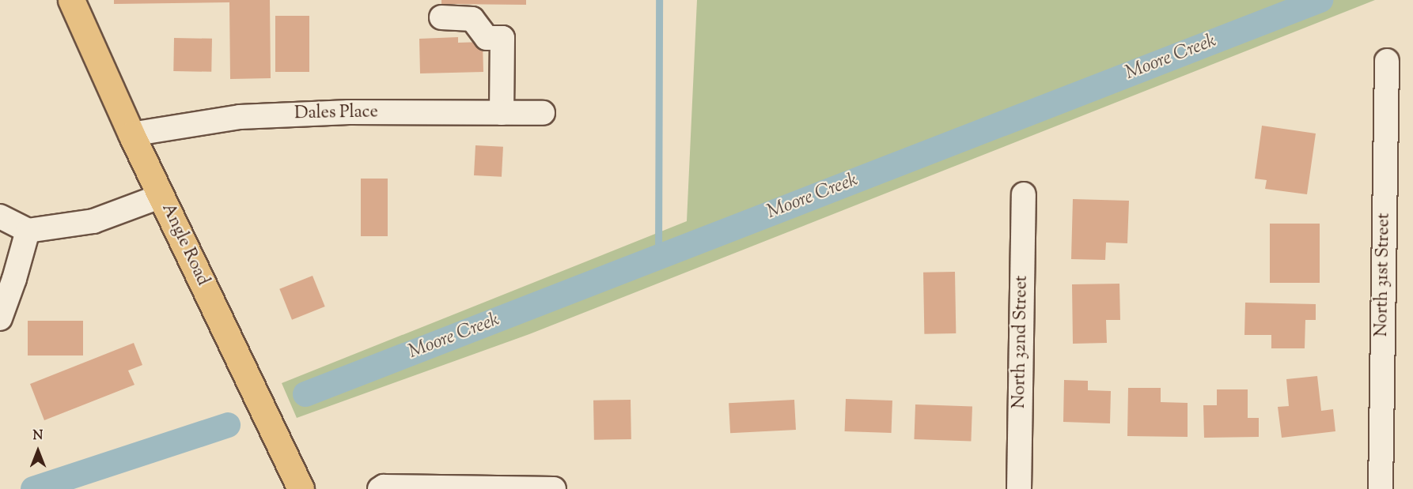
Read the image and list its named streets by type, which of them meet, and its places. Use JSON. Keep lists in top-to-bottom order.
{
  "streets": {
    "main road": ["Angle Road"],
    "street": ["Dales Place", "North 31st Street", "North 32nd Street"]
  },
  "crossings": [
    ["Dales Place", "Angle Road"]
  ],
  "water": ["Moore Creek"],
  "north": "top"
}
